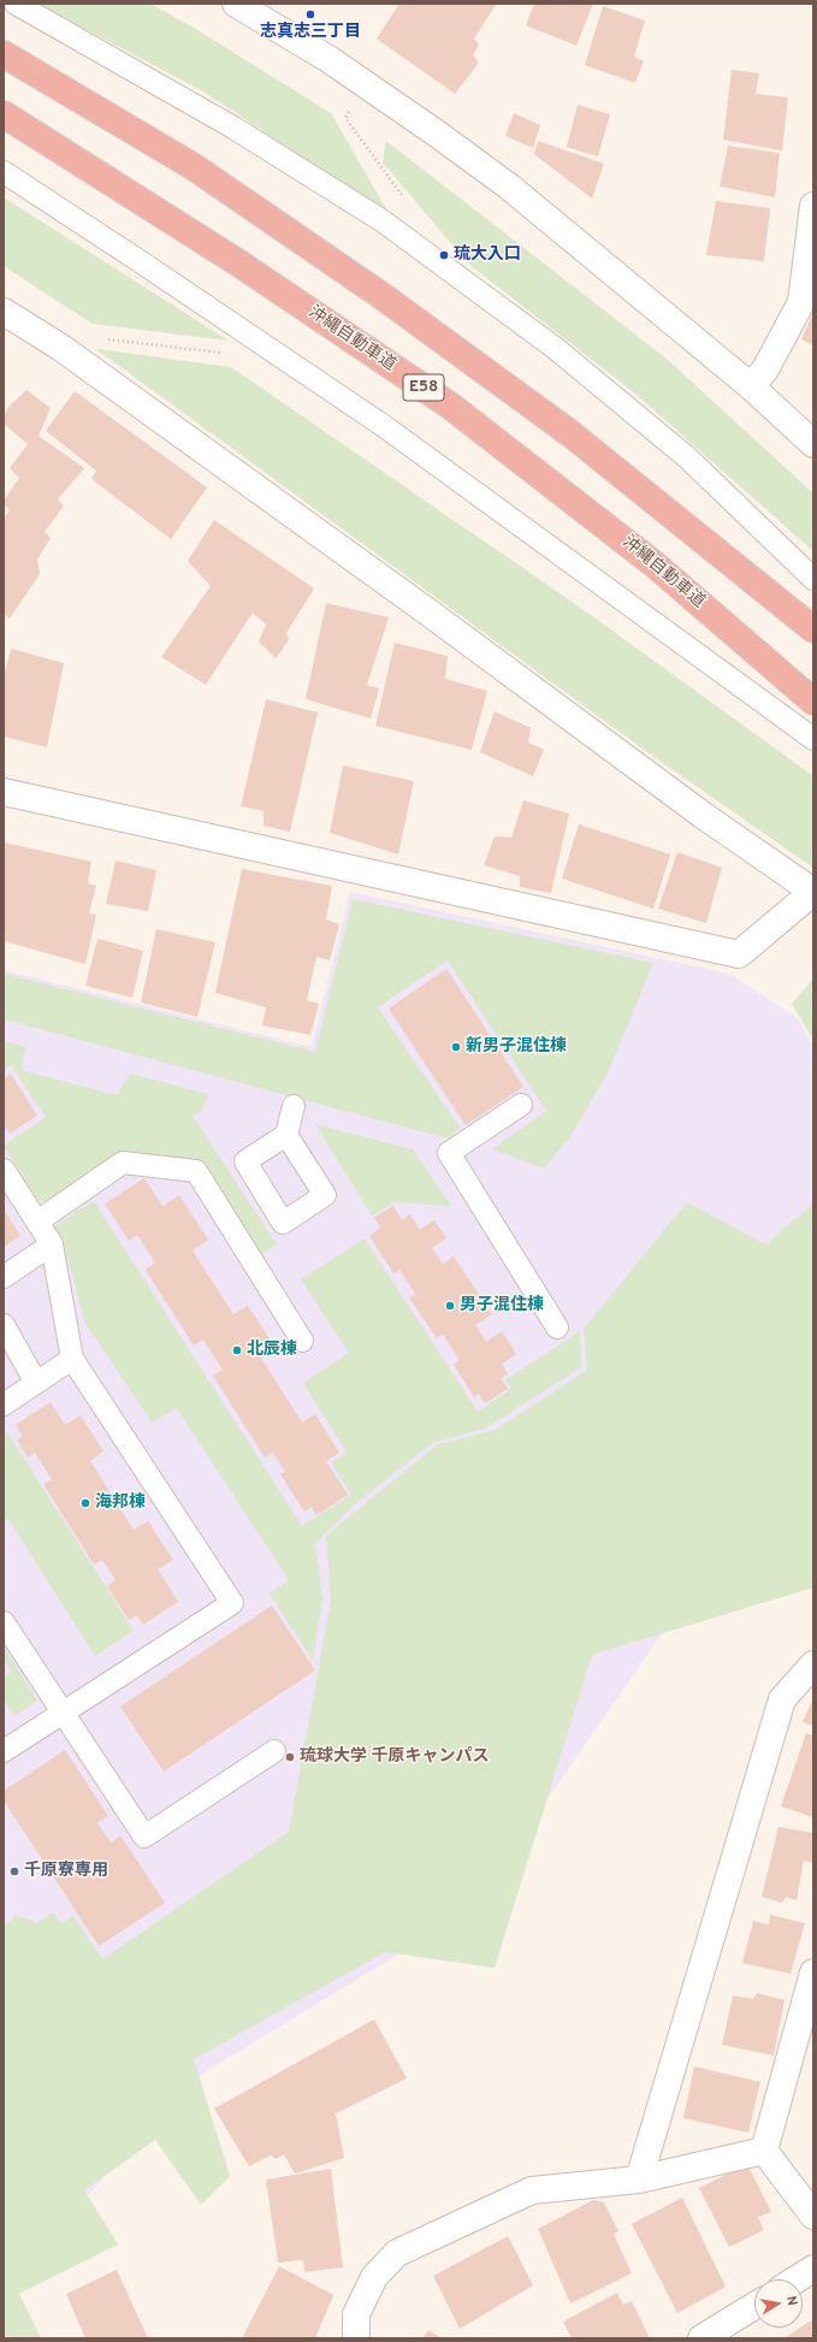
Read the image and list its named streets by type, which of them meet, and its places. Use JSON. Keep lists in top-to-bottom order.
{
  "streets": {
    "highway": ["沖縄自動車道", "E58"]
  },
  "places": [
    "志真志三丁目",
    "琉大入口",
    "新男子混住棟",
    "男子混住棟",
    "北辰棟",
    "海邦棟",
    "琉球大学 千原キャンパス",
    "千原寮専用"
  ],
  "north": "right"
}
